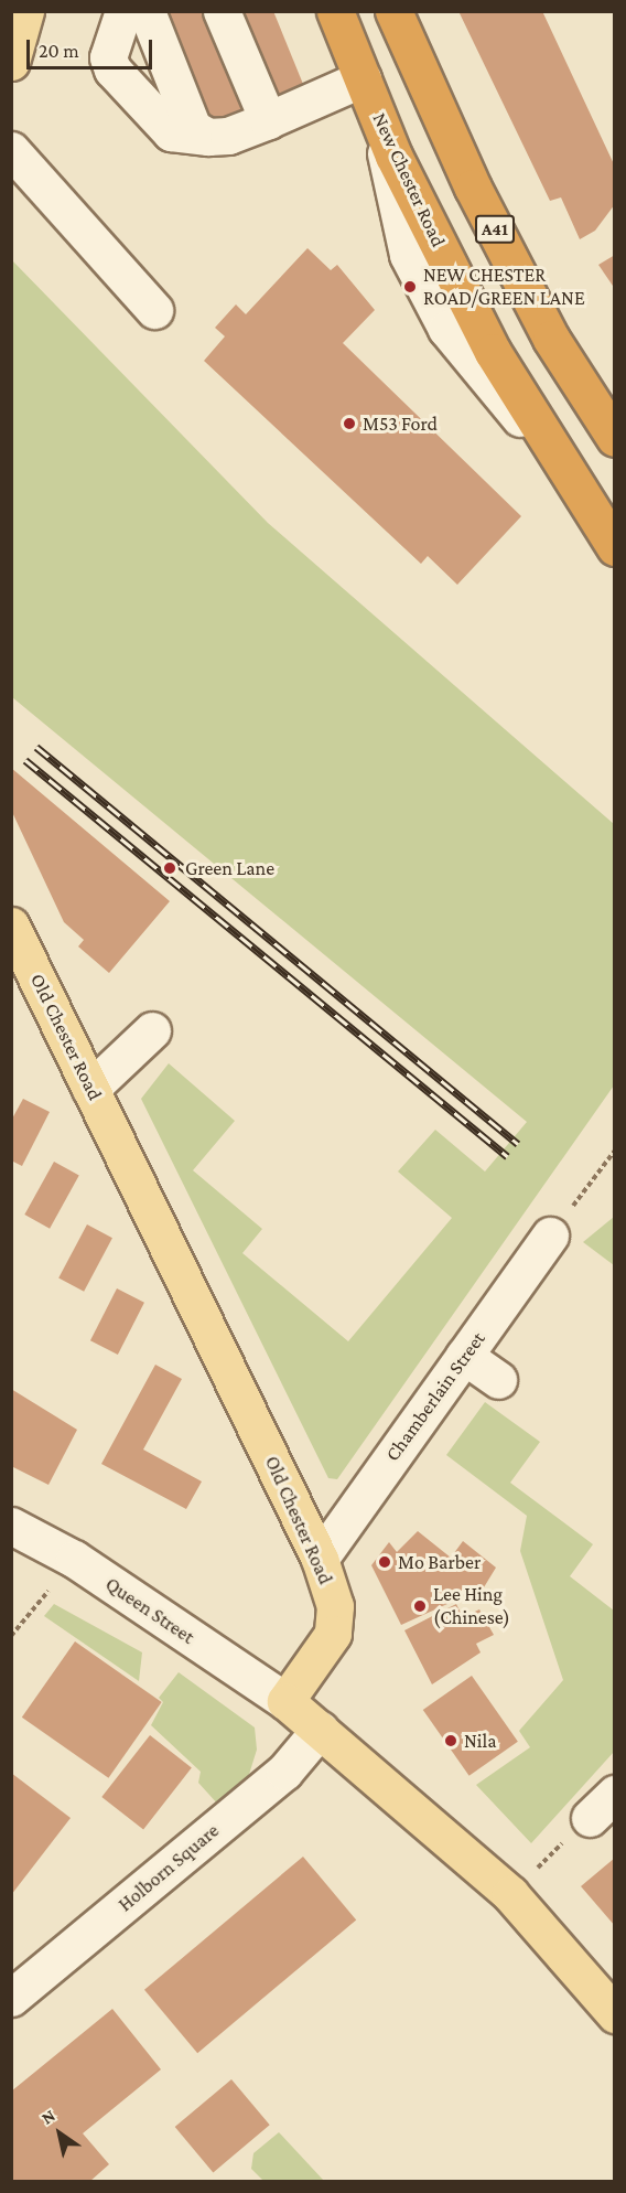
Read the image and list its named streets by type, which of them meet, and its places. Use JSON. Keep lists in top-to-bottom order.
{
  "streets": {
    "highway": ["New Chester Road", "A41"],
    "main road": ["Old Chester Road"],
    "street": ["Chamberlain Street", "Queen Street", "Holborn Square"]
  },
  "crossings": [
    ["Old Chester Road", "Chamberlain Street"],
    ["Old Chester Road", "Queen Street"]
  ],
  "places": [
    "NEW CHESTER ROAD/GREEN LANE",
    "M53 Ford",
    "Green Lane",
    "Mo Barber",
    "Lee Hing (Chinese)",
    "Nila"
  ],
  "scale_bar": "20 m",
  "north": "top left"
}
